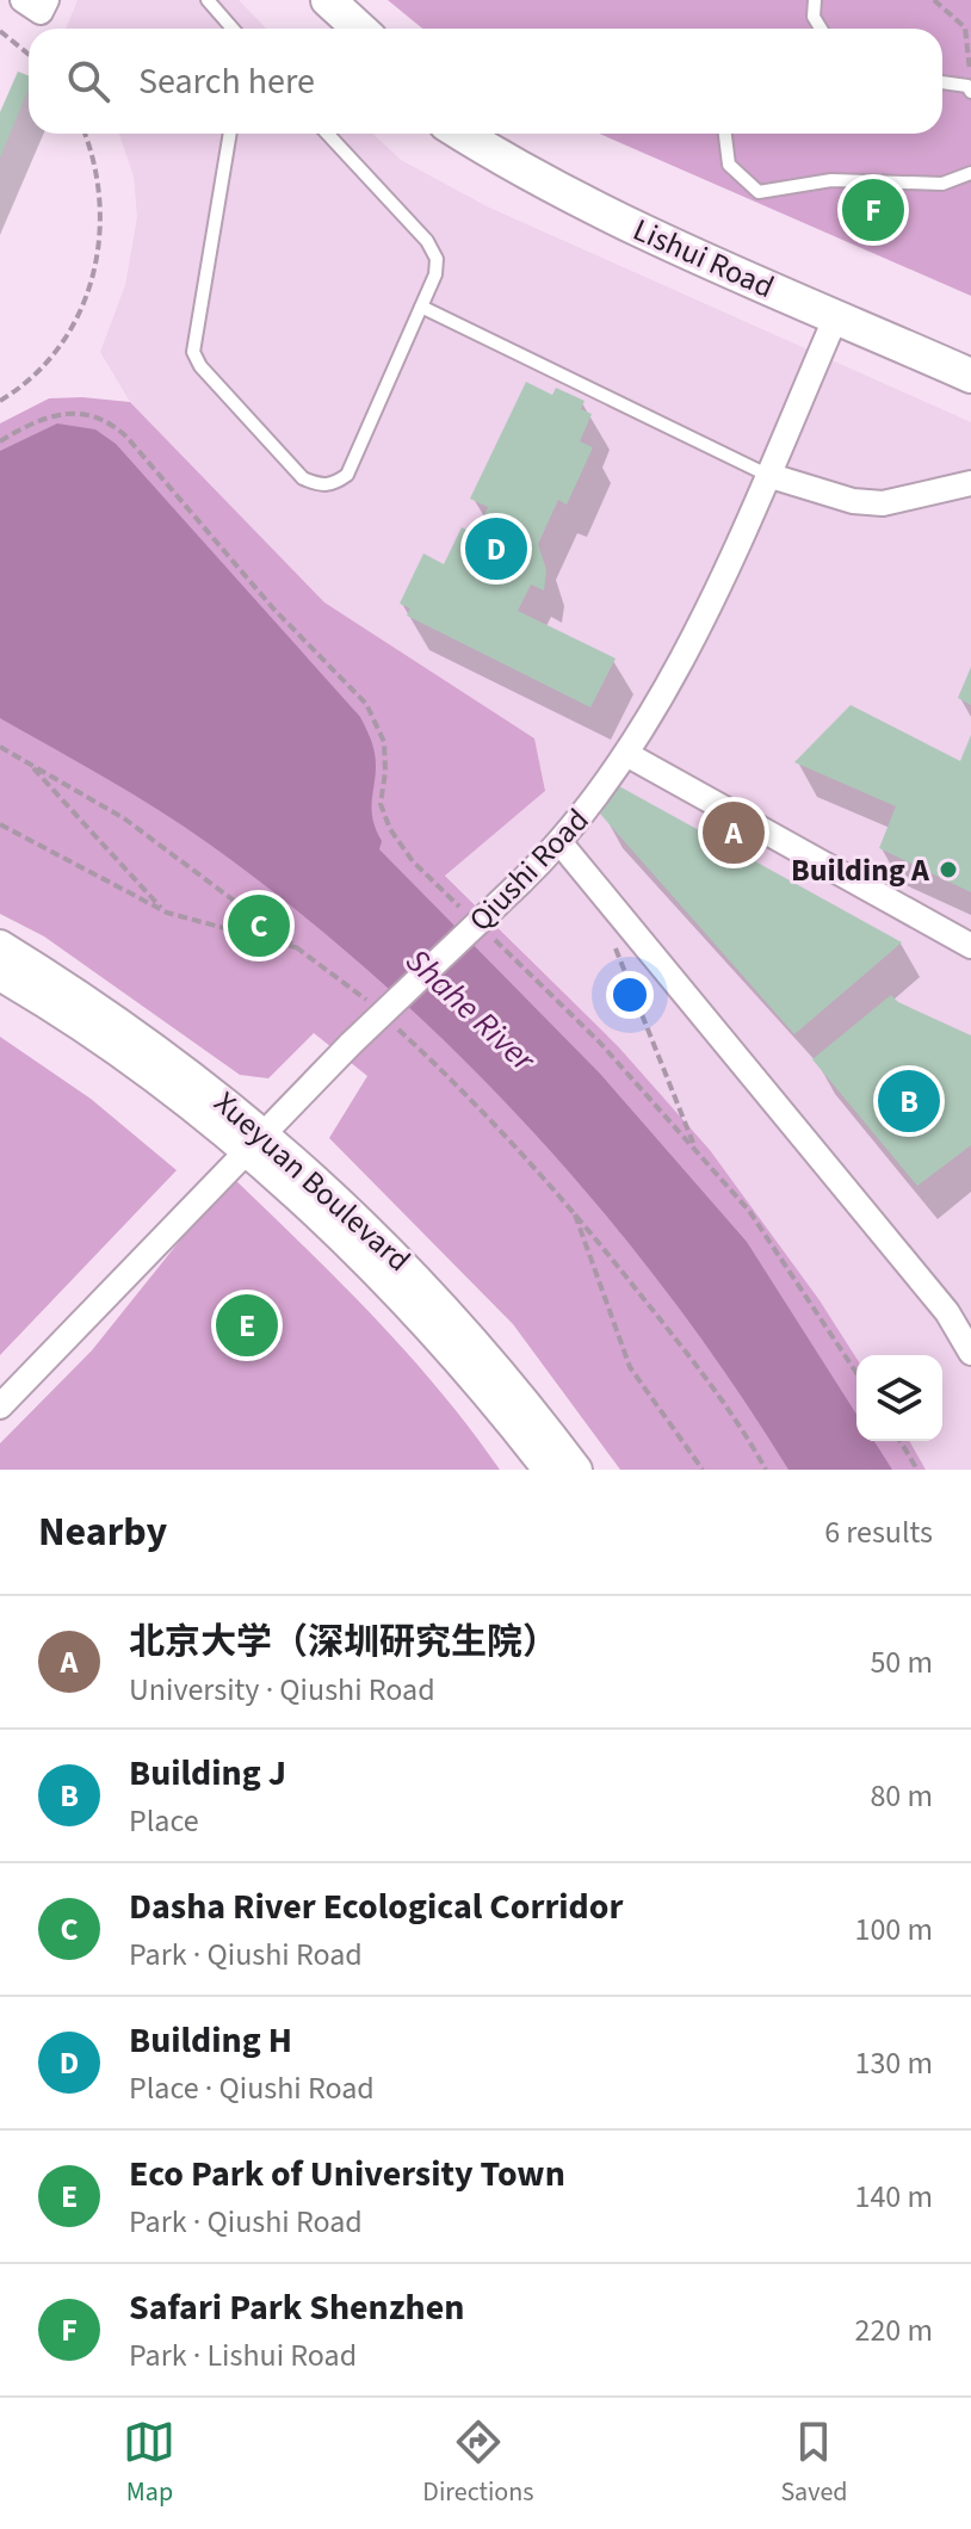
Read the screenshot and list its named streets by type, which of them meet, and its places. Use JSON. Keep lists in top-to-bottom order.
{
  "streets": {
    "main road": ["Lishui Road"],
    "street": ["Qiushi Road", "Xueyuan Boulevard"]
  },
  "crossings": [
    ["Lishui Road", "Qiushi Road"],
    ["Qiushi Road", "Xueyuan Boulevard"]
  ],
  "water": ["Shahe River"],
  "places": ["Building A"],
  "page": {
    "search": "Search here",
    "pins": [
      "F",
      "D",
      "A",
      "C",
      "B",
      "E"
    ],
    "heading": ["Nearby", "6 results"],
    "list": [
      {
        "mark": "A",
        "name": "北京大学（深圳研究生院）",
        "note": "University · Qiushi Road",
        "value": "50 m"
      },
      {
        "mark": "B",
        "name": "Building J",
        "note": "Place",
        "value": "80 m"
      },
      {
        "mark": "C",
        "name": "Dasha River Ecological Corridor",
        "note": "Park · Qiushi Road",
        "value": "100 m"
      },
      {
        "mark": "D",
        "name": "Building H",
        "note": "Place · Qiushi Road",
        "value": "130 m"
      },
      {
        "mark": "E",
        "name": "Eco Park of University Town",
        "note": "Park · Qiushi Road",
        "value": "140 m"
      },
      {
        "mark": "F",
        "name": "Safari Park Shenzhen",
        "note": "Park · Lishui Road",
        "value": "220 m"
      }
    ],
    "nav": ["Map", "Directions", "Saved"]
  }
}
